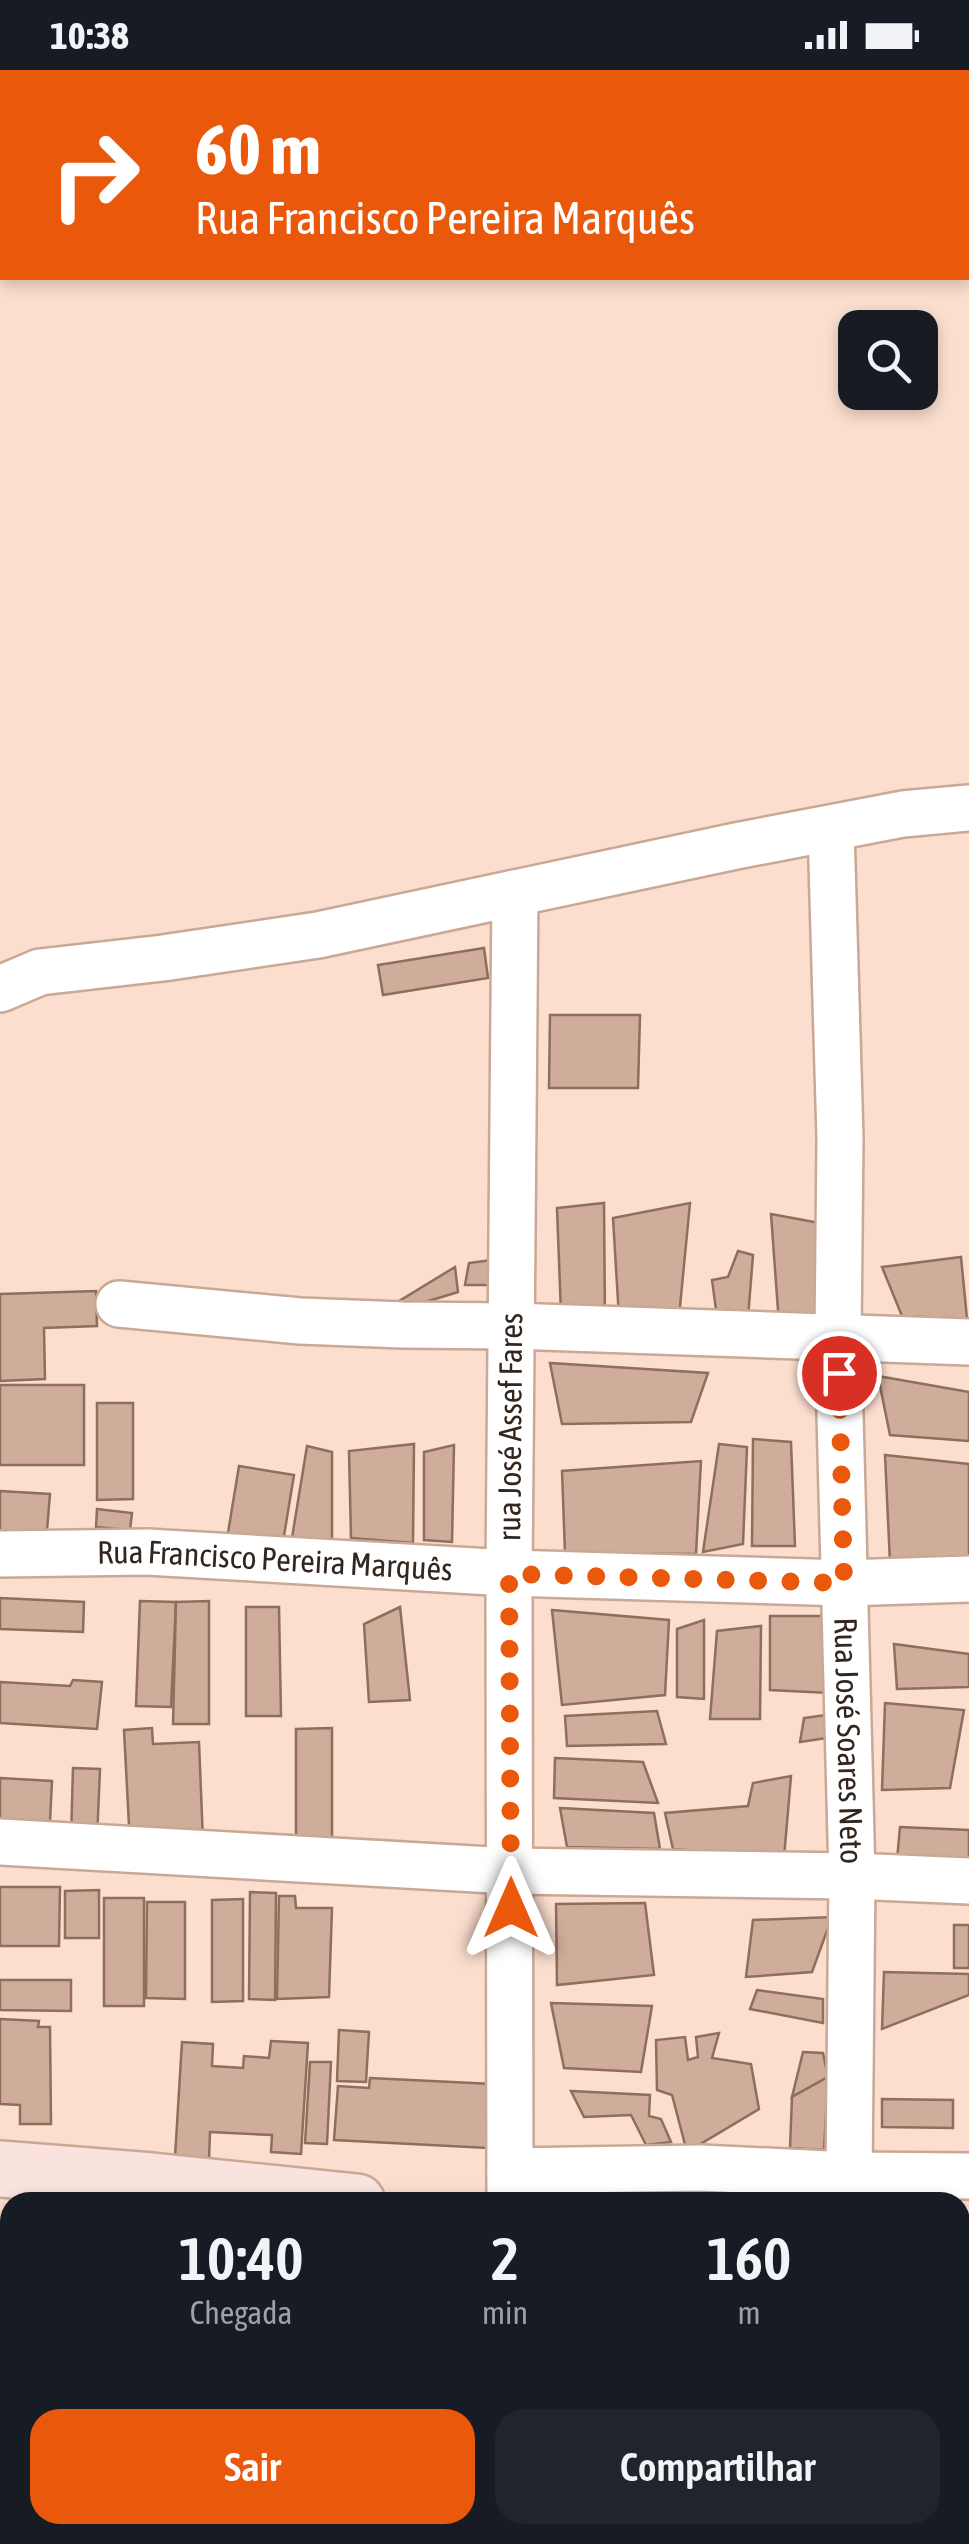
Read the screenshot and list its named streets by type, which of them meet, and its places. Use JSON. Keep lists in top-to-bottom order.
{
  "streets": {
    "street": ["rua José Assef Fares", "Rua Francisco Pereira Marquês", "Rua José Soares Neto"]
  },
  "crossings": [
    ["rua José Assef Fares", "Rua Francisco Pereira Marquês"],
    ["Rua Francisco Pereira Marquês", "Rua José Soares Neto"]
  ],
  "page": {
    "status": "10:38",
    "turn": ["60 m", "Rua Francisco Pereira Marquês"],
    "eta": [
      "10:40",
      "Chegada",
      "2",
      "min",
      "160",
      "m"
    ],
    "buttons": ["Sair", "Compartilhar"]
  }
}
